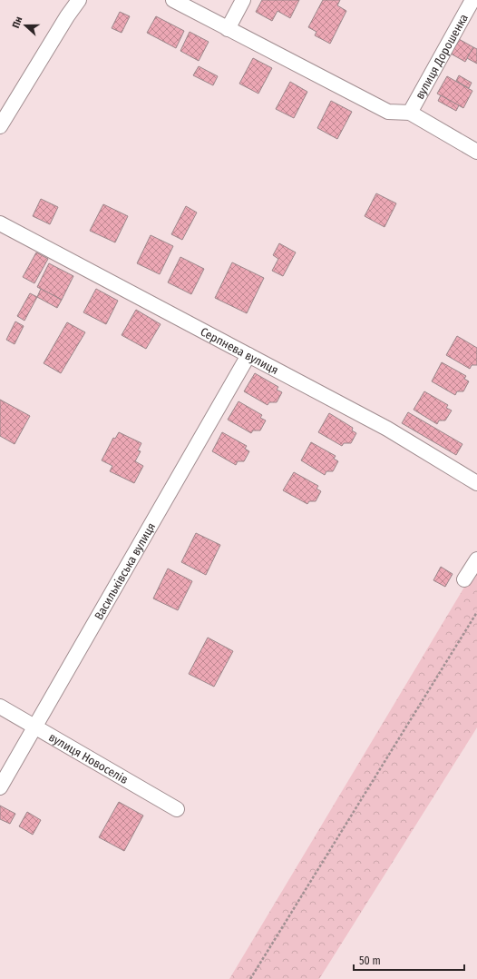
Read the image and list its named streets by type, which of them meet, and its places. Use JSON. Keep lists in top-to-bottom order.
{
  "streets": {
    "street": [
      "вулиця Дорошенка",
      "Серпнева вулиця",
      "Васильківська вулиця",
      "вулиця Новоселів"
    ]
  },
  "crossings": [
    ["Серпнева вулиця", "Васильківська вулиця"],
    ["Васильківська вулиця", "вулиця Новоселів"]
  ],
  "scale_bar": "50 m",
  "north": "left"
}
